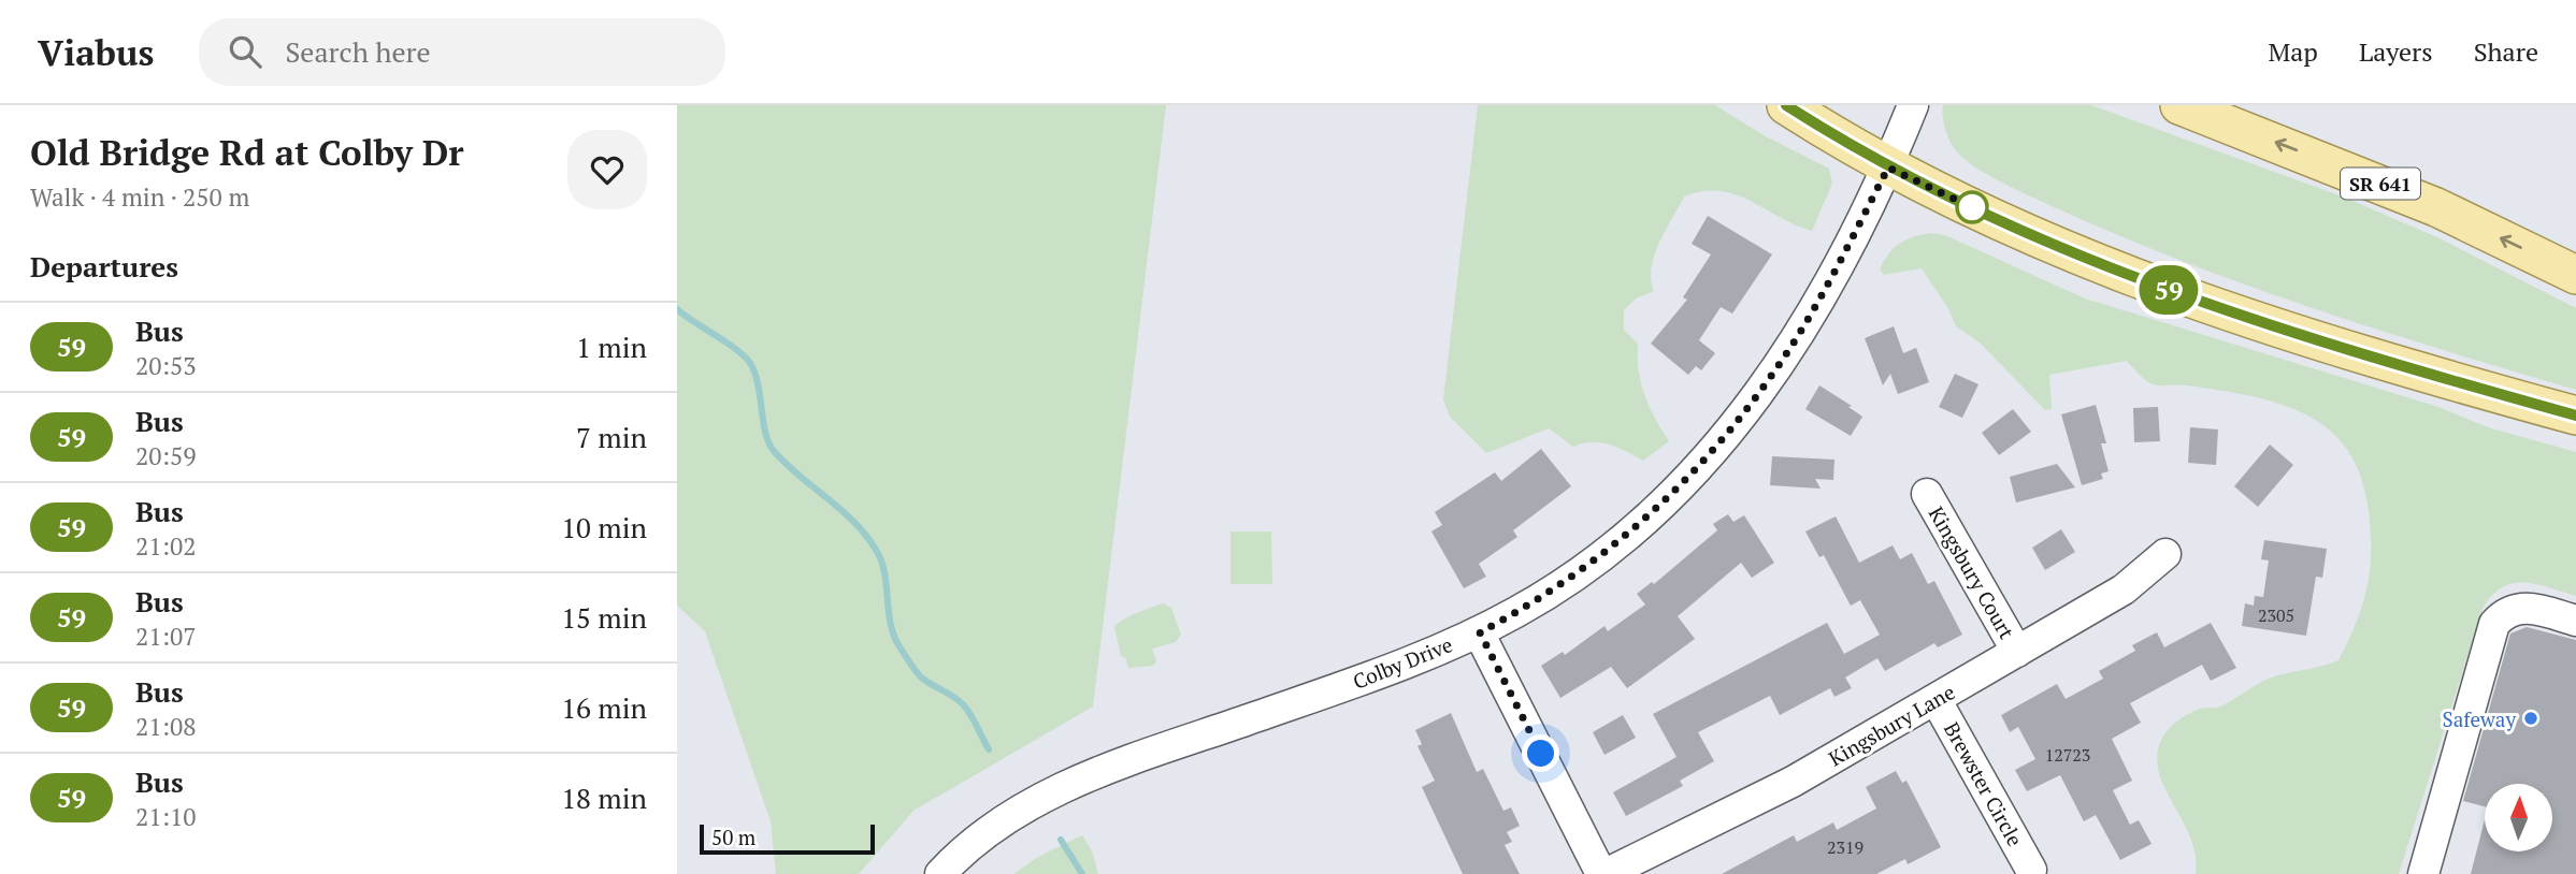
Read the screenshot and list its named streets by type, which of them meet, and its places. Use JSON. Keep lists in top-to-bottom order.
{
  "streets": {
    "main road": ["SR 641"],
    "street": [
      "Kingsbury Court",
      "Colby Drive",
      "Kingsbury Lane",
      "Brewster Circle"
    ]
  },
  "crossings": [
    ["Kingsbury Court", "Kingsbury Lane"],
    ["Kingsbury Lane", "Brewster Circle"]
  ],
  "places": ["Safeway"],
  "lines": ["bus line 59"],
  "house_numbers": ["2305", "12723", "2319"],
  "scale_bar": "50 m",
  "north": "top",
  "page": {
    "header": "Viabus",
    "search": "Search here",
    "nav": ["Map", "Layers", "Share"],
    "heading": [
      ["Old Bridge Rd at Colby Dr", "Walk · 4 min · 250 m"],
      "Departures"
    ],
    "on_map": "59",
    "list": [
      {
        "mark": "59",
        "name": "Bus",
        "note": "20:53",
        "value": "1 min"
      },
      {
        "mark": "59",
        "name": "Bus",
        "note": "20:59",
        "value": "7 min"
      },
      {
        "mark": "59",
        "name": "Bus",
        "note": "21:02",
        "value": "10 min"
      },
      {
        "mark": "59",
        "name": "Bus",
        "note": "21:07",
        "value": "15 min"
      },
      {
        "mark": "59",
        "name": "Bus",
        "note": "21:08",
        "value": "16 min"
      },
      {
        "mark": "59",
        "name": "Bus",
        "note": "21:10",
        "value": "18 min"
      }
    ],
    "scale": "50 m"
  }
}
